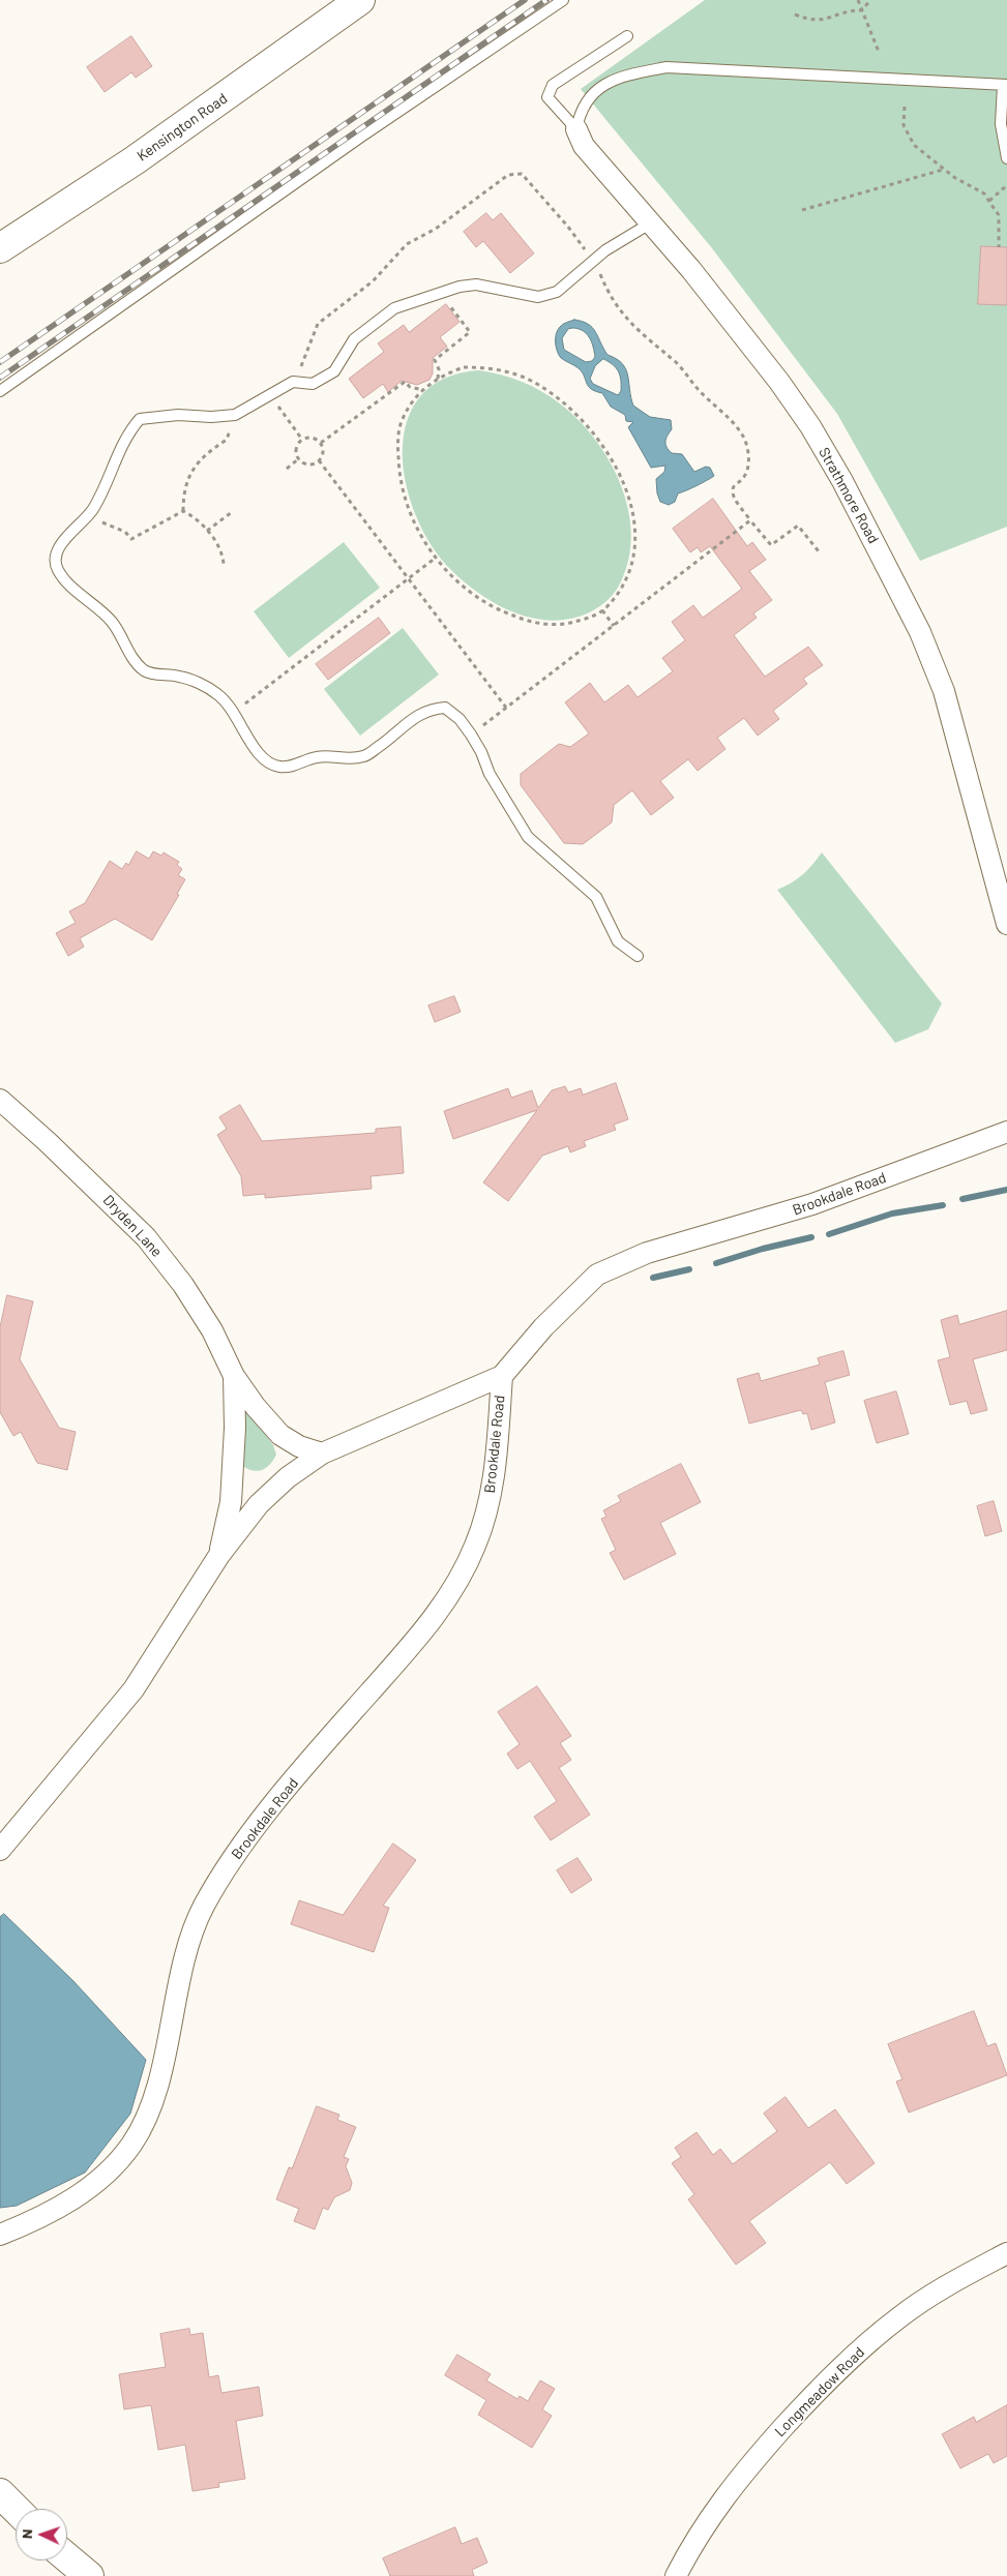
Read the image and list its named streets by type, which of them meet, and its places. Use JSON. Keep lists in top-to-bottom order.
{
  "streets": {
    "street": [
      "Kensington Road",
      "Strathmore Road",
      "Brookdale Road",
      "Dryden Lane",
      "Longmeadow Road"
    ]
  },
  "crossings": [
    ["Brookdale Road", "Dryden Lane"]
  ],
  "north": "left"
}
